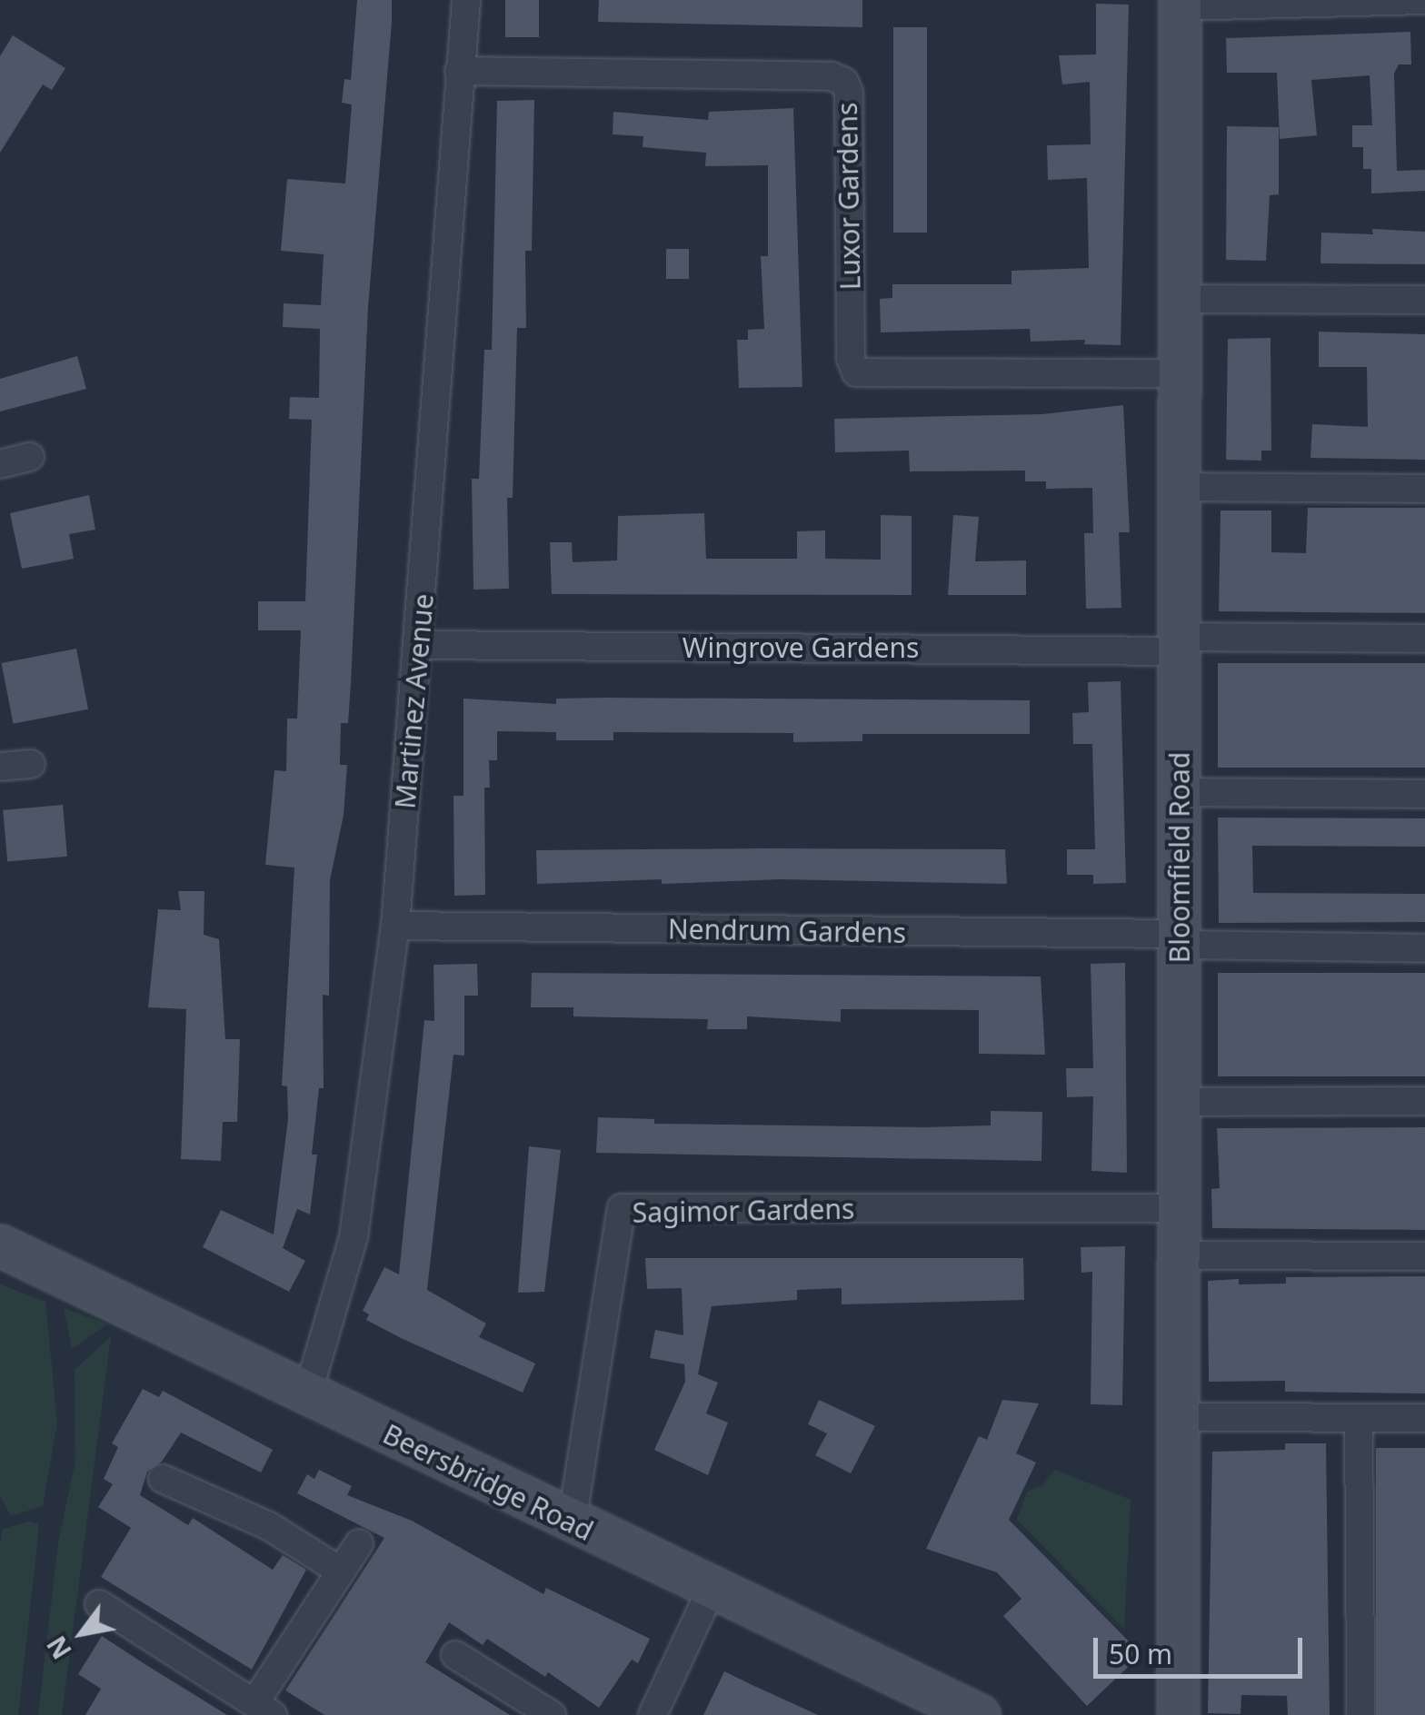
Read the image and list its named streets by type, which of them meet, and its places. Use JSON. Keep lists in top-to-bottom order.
{
  "streets": {
    "street": [
      "Luxor Gardens",
      "Wingrove Gardens",
      "Martinez Avenue",
      "Bloomfield Road",
      "Nendrum Gardens",
      "Sagimor Gardens",
      "Beersbridge Road"
    ]
  },
  "crossings": [
    ["Luxor Gardens", "Martinez Avenue"],
    ["Luxor Gardens", "Bloomfield Road"],
    ["Wingrove Gardens", "Martinez Avenue"],
    ["Wingrove Gardens", "Bloomfield Road"],
    ["Martinez Avenue", "Nendrum Gardens"],
    ["Martinez Avenue", "Beersbridge Road"],
    ["Bloomfield Road", "Nendrum Gardens"],
    ["Bloomfield Road", "Sagimor Gardens"],
    ["Sagimor Gardens", "Beersbridge Road"]
  ],
  "scale_bar": "50 m",
  "north": "bottom left"
}
